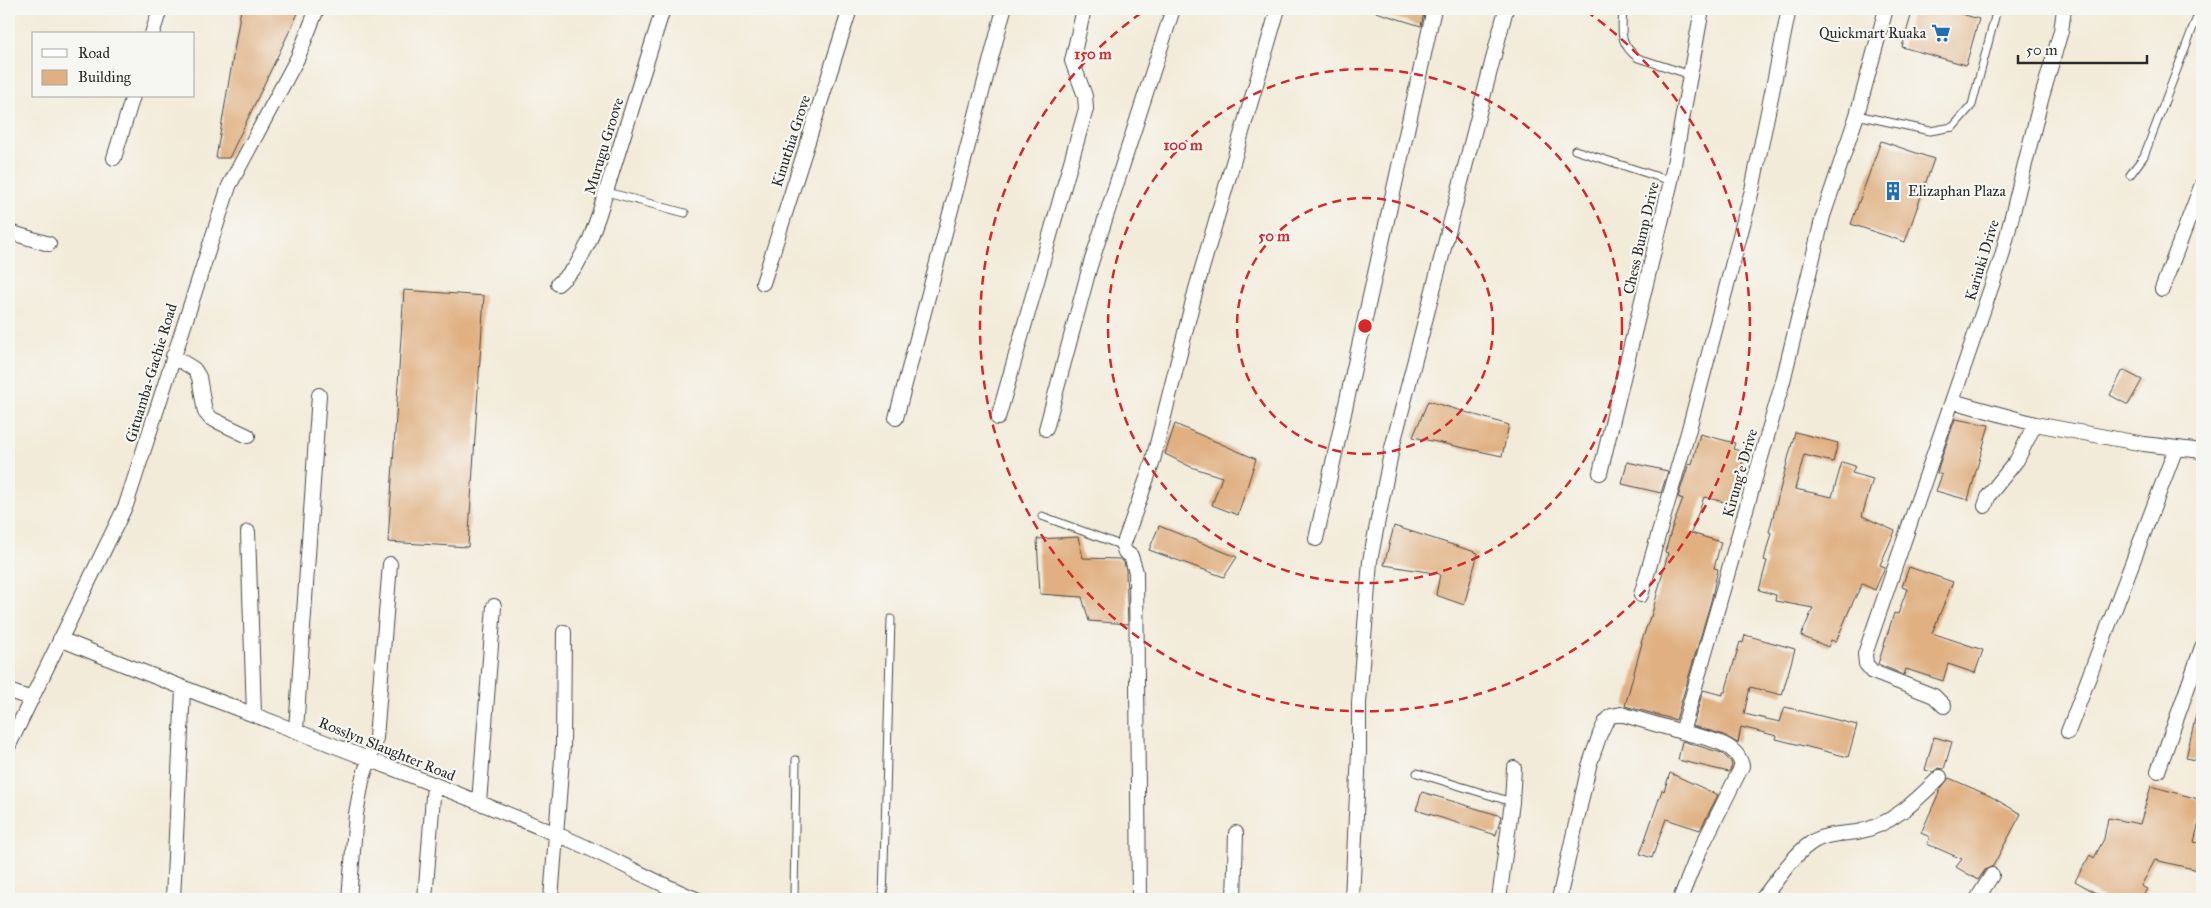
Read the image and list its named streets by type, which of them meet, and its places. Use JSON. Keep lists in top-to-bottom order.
{
  "streets": {
    "street": [
      "Kinuthia Grove",
      "Murugu Groove",
      "Chess Bump Drive",
      "Kariuki Drive",
      "Gituamba-Gachie Road",
      "Kirung'e Drive",
      "Rosslyn Slaughter Road"
    ]
  },
  "crossings": [
    ["Gituamba-Gachie Road", "Rosslyn Slaughter Road"]
  ],
  "places": {
    "supermarket": ["Quickmart Ruaka"],
    "building": ["Elizaphan Plaza"]
  },
  "legend": ["Road", "Building"],
  "scale_bar": "50 m",
  "rings": ["150 m", "100 m", "50 m"]
}
